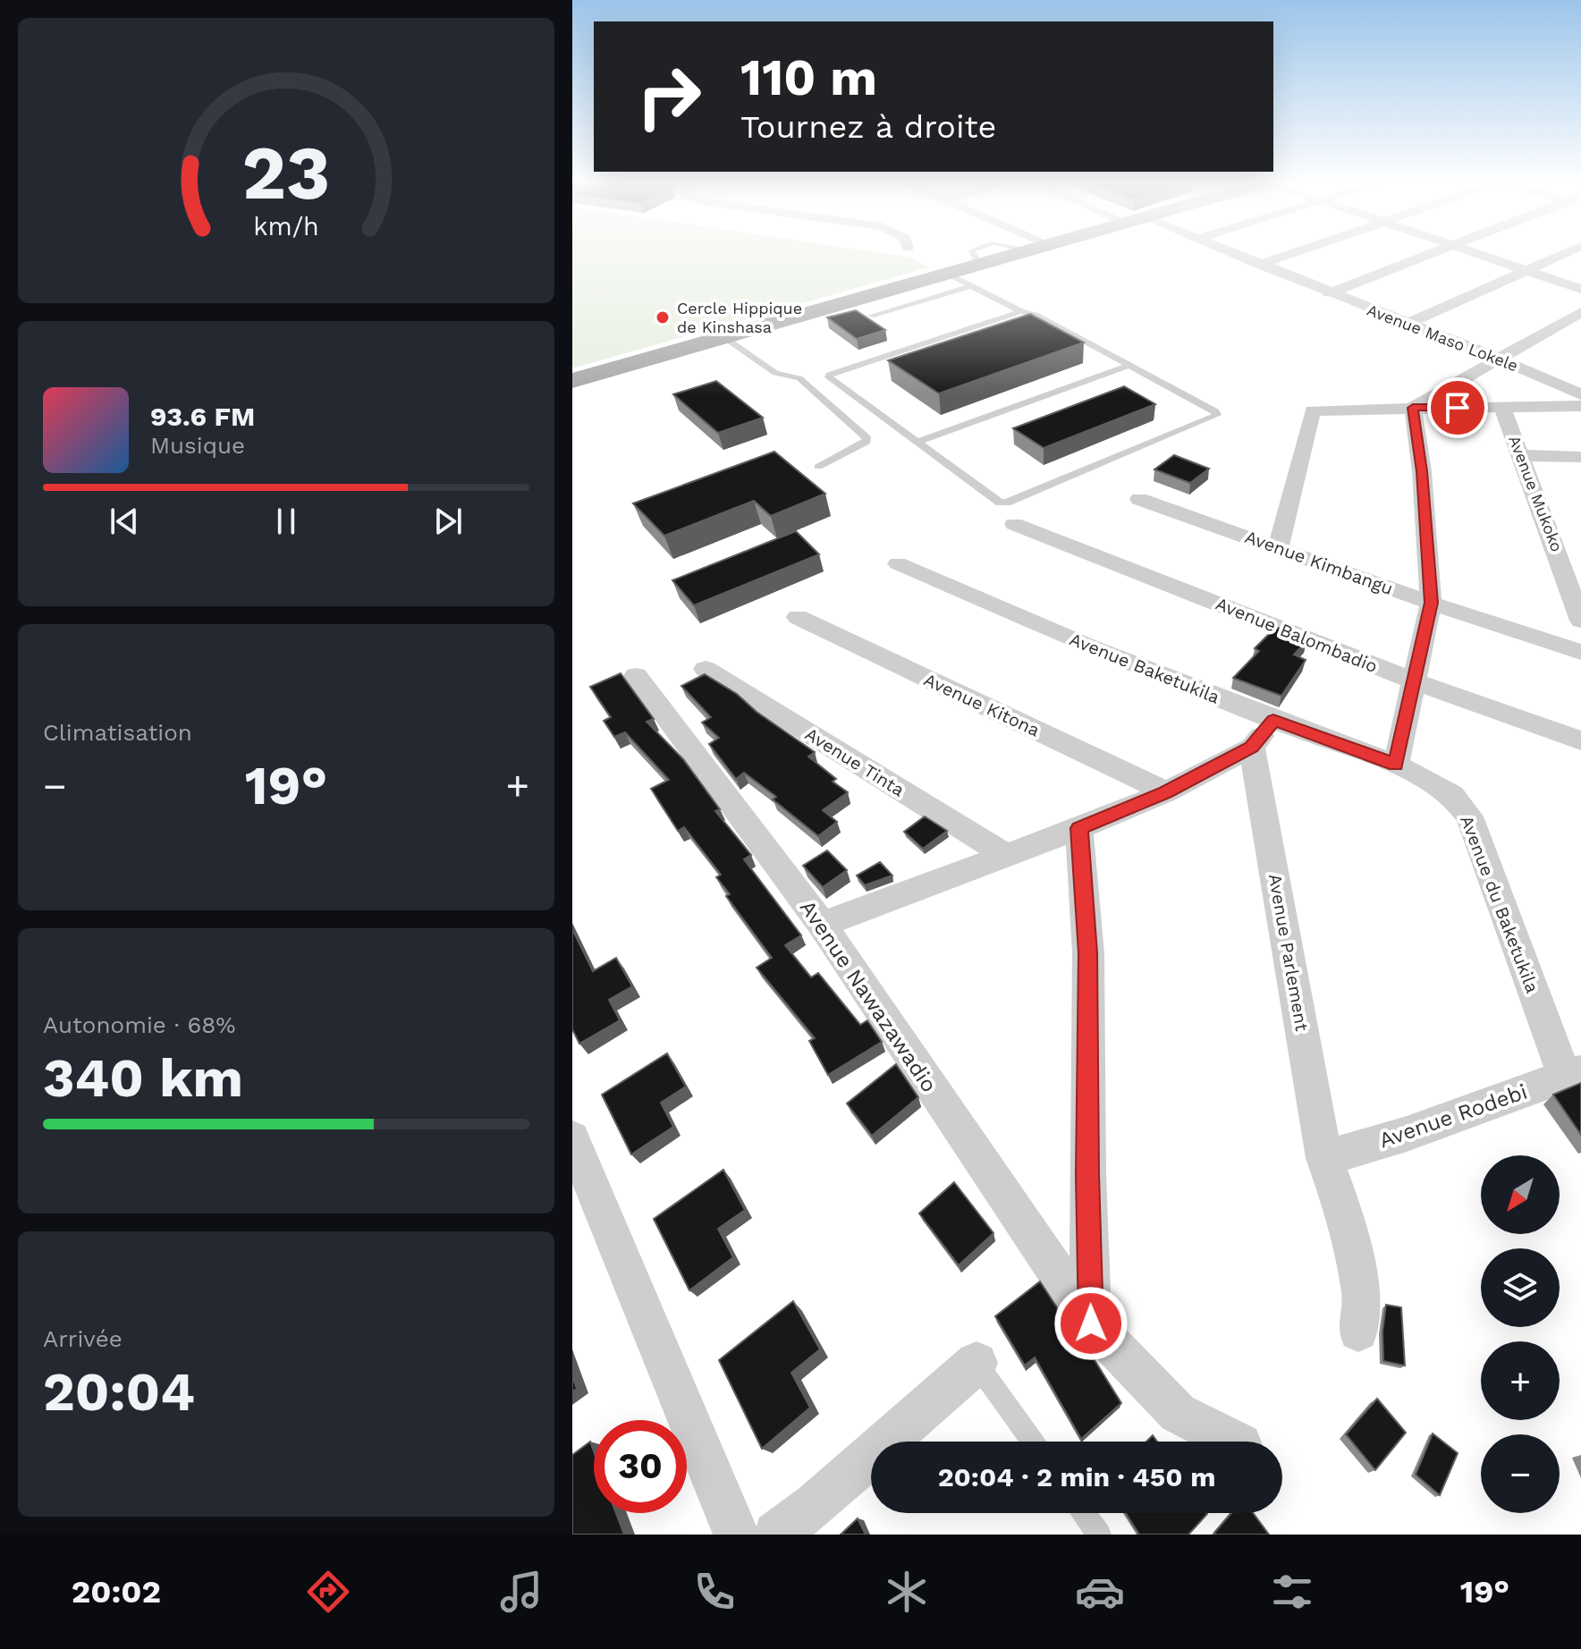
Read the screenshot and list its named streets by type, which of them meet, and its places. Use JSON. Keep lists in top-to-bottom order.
{
  "streets": {
    "street": [
      "Avenue Maso Lokele",
      "Avenue Mukoko",
      "Avenue Kimbangu",
      "Avenue Balombadio",
      "Avenue Baketukila",
      "Avenue Kitona",
      "Avenue Tinta",
      "Avenue du Baketukila",
      "Avenue Parlement",
      "Avenue Nawazawadio",
      "Avenue Rodebi"
    ]
  },
  "crossings": [
    ["Avenue Baketukila", "Avenue du Baketukila"],
    ["Avenue du Baketukila", "Avenue Rodebi"],
    ["Avenue Parlement", "Avenue Rodebi"]
  ],
  "places": ["Cercle Hippique de Kinshasa"],
  "north": "bottom left",
  "page": {
    "turn": ["110 m", "Tournez à droite"],
    "song": ["93.6 FM", "Musique"],
    "tile": [
      "Climatisation",
      ["Autonomie · 68%", "340 km"],
      ["Arrivée", "20:04"]
    ],
    "heat": ["−", "19°", "+"],
    "map_buttons": ["+", "−"],
    "limit": "30",
    "trip": "20:04 · 2 min · 450 m",
    "tabs": ["20:02", "19°"],
    "gauge": ["23", "km/h"]
  }
}
